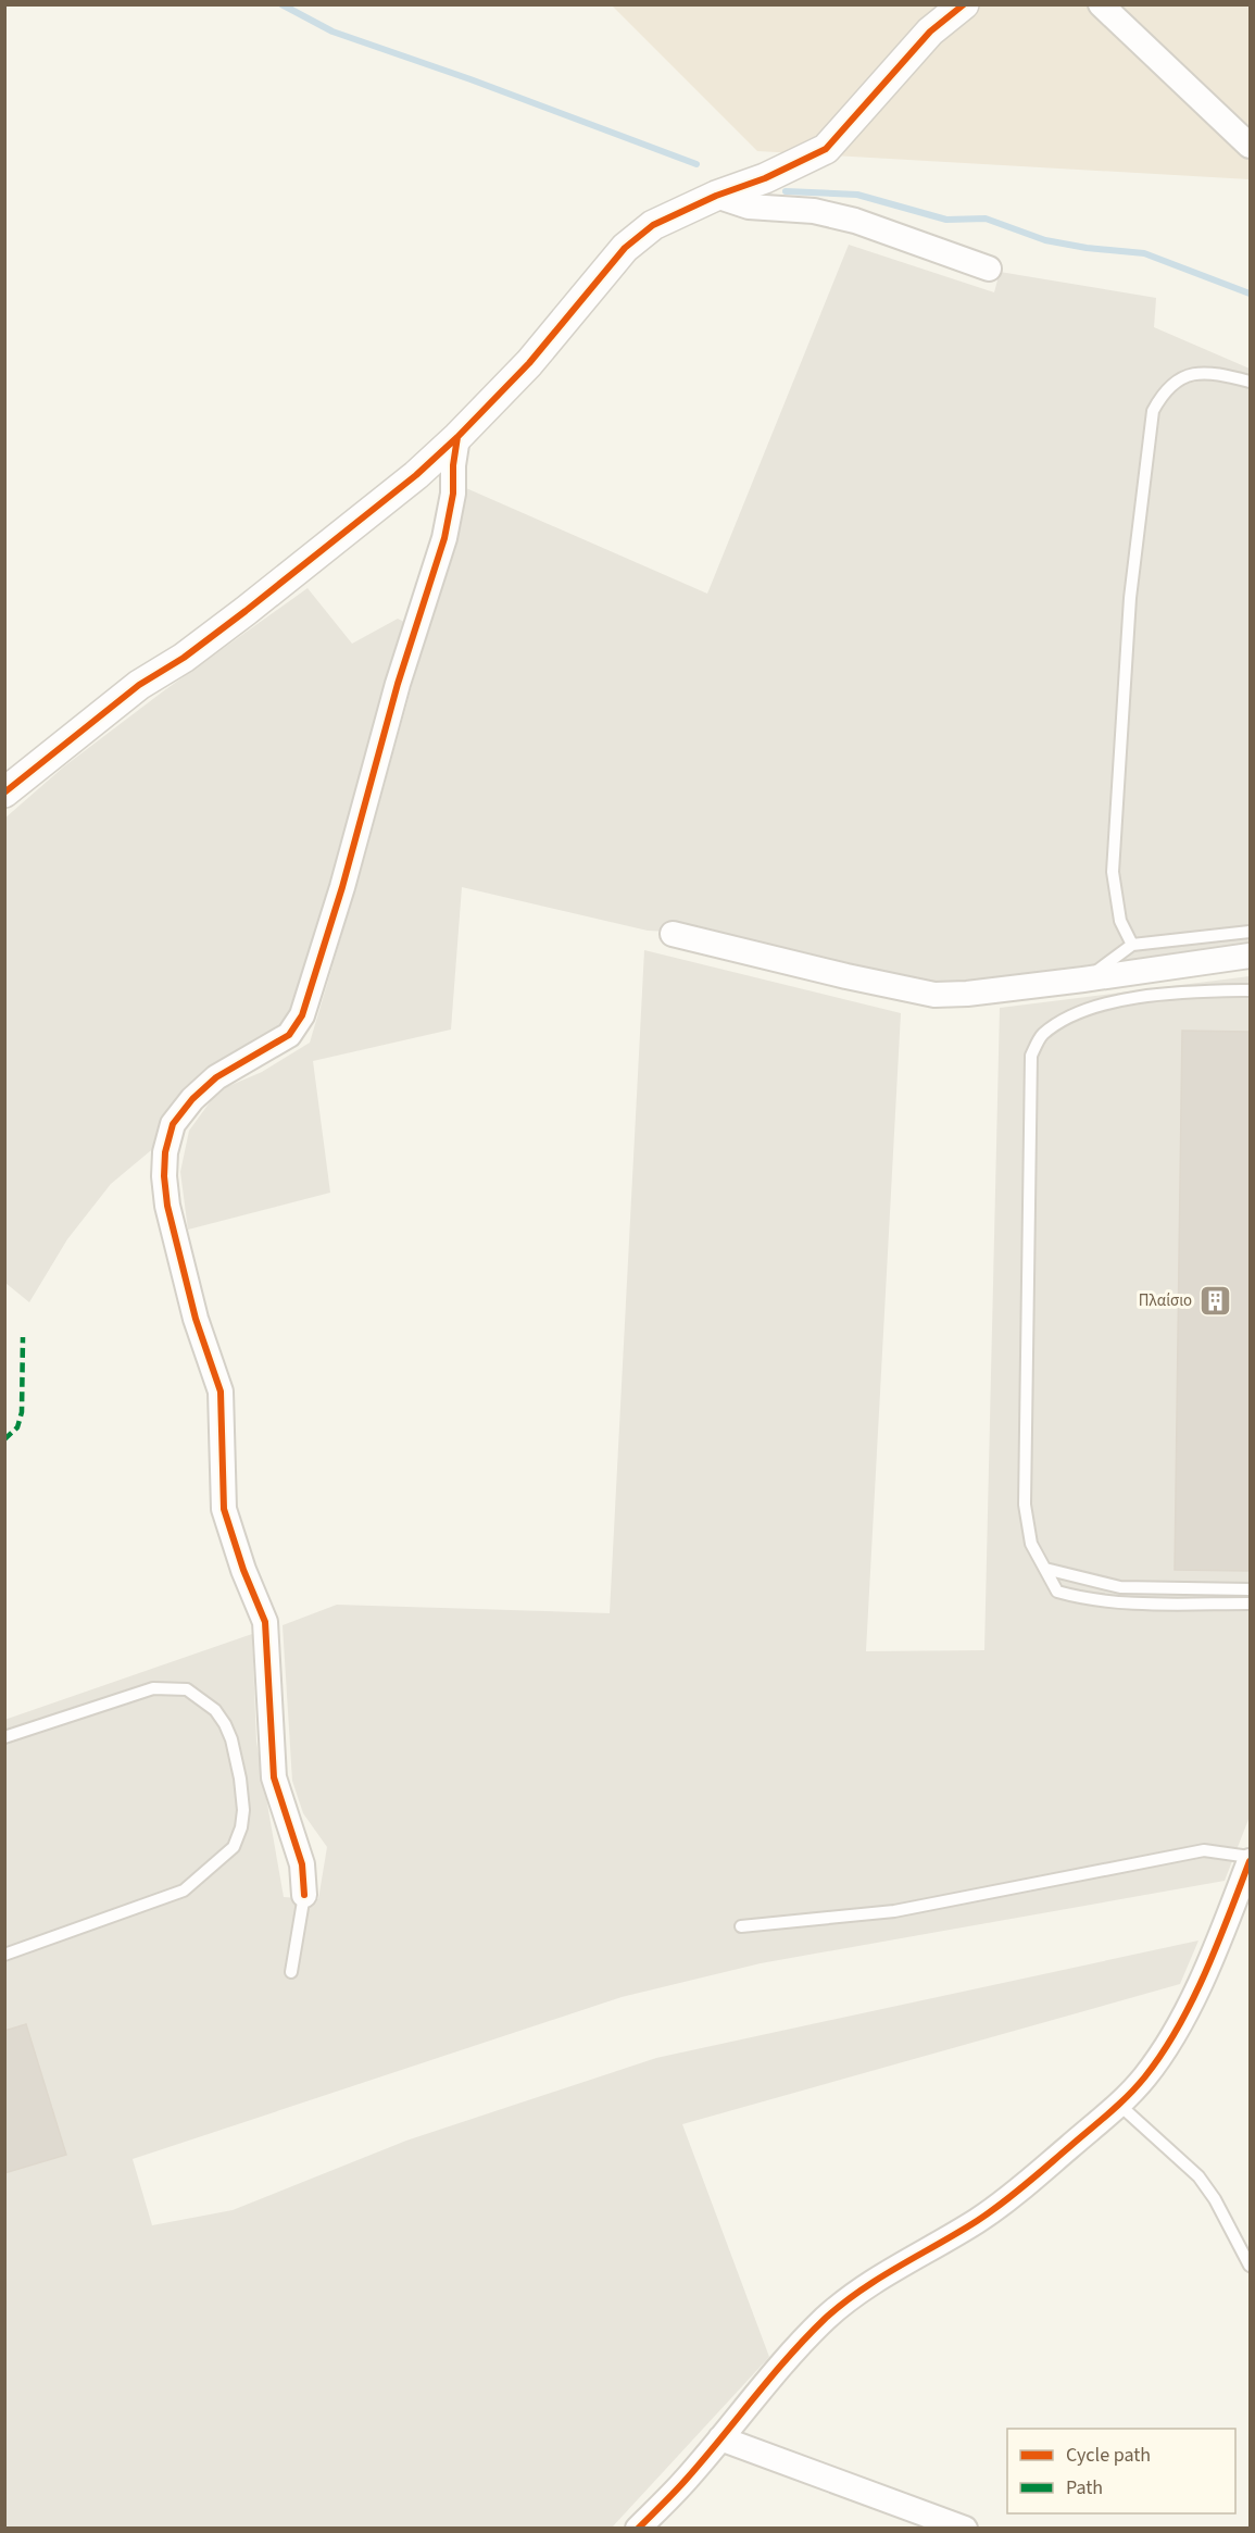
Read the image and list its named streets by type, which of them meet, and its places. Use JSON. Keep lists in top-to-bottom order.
{
  "places": {
    "building": ["Πλαίσιο"]
  },
  "legend": ["Cycle path", "Path"]
}
